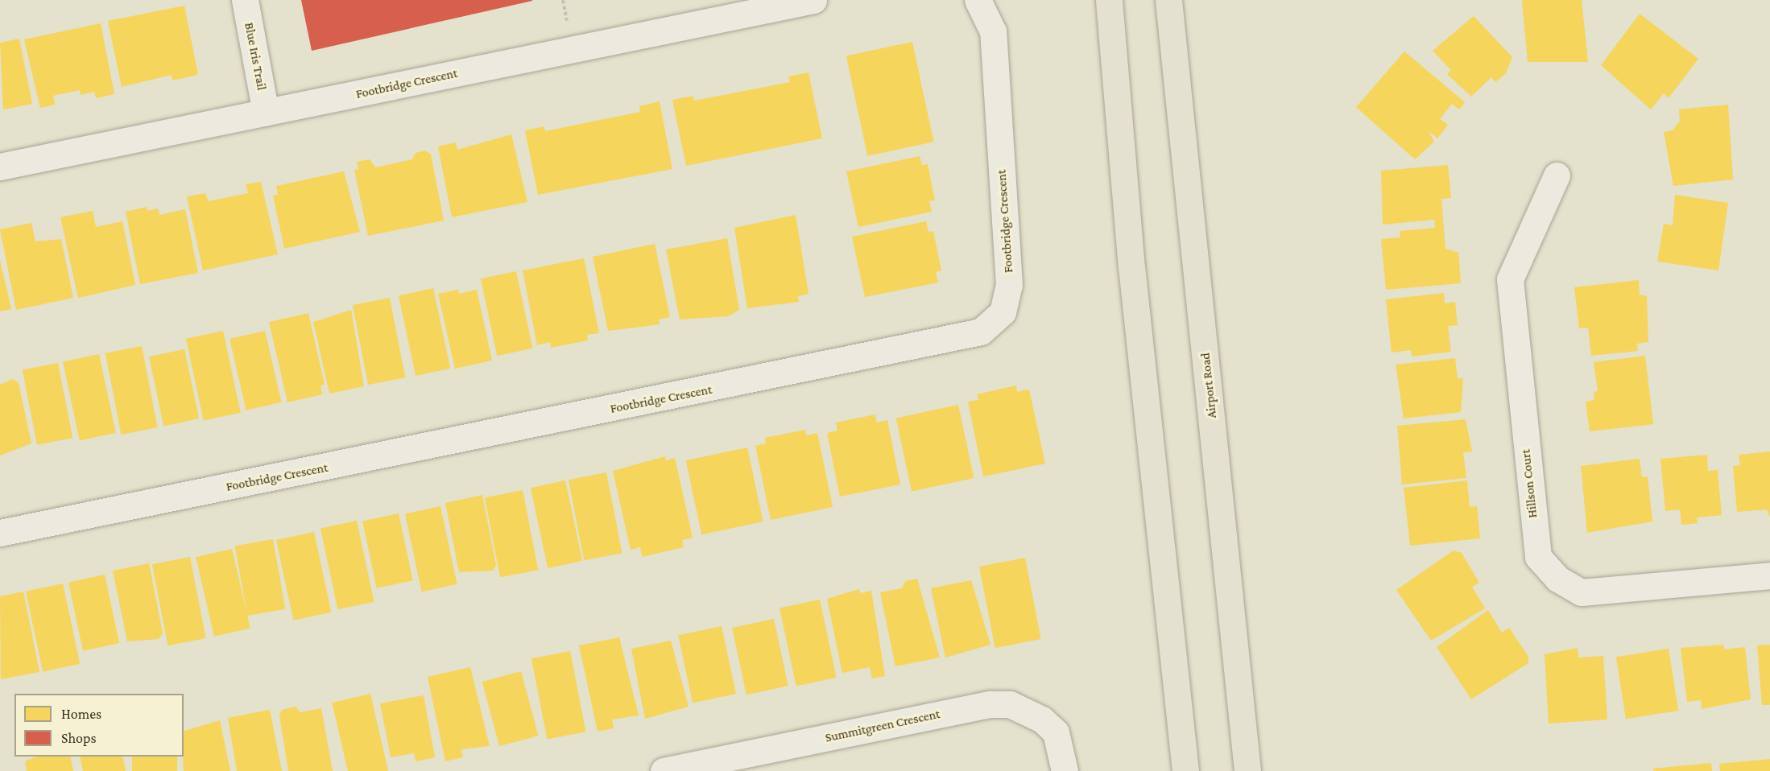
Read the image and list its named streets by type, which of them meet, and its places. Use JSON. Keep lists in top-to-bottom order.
{
  "streets": {
    "main road": ["Airport Road"],
    "street": [
      "Blue Iris Trail",
      "Footbridge Crescent",
      "Hillson Court",
      "Summitgreen Crescent"
    ]
  },
  "crossings": [
    ["Blue Iris Trail", "Footbridge Crescent"]
  ],
  "legend": ["Homes", "Shops"]
}
